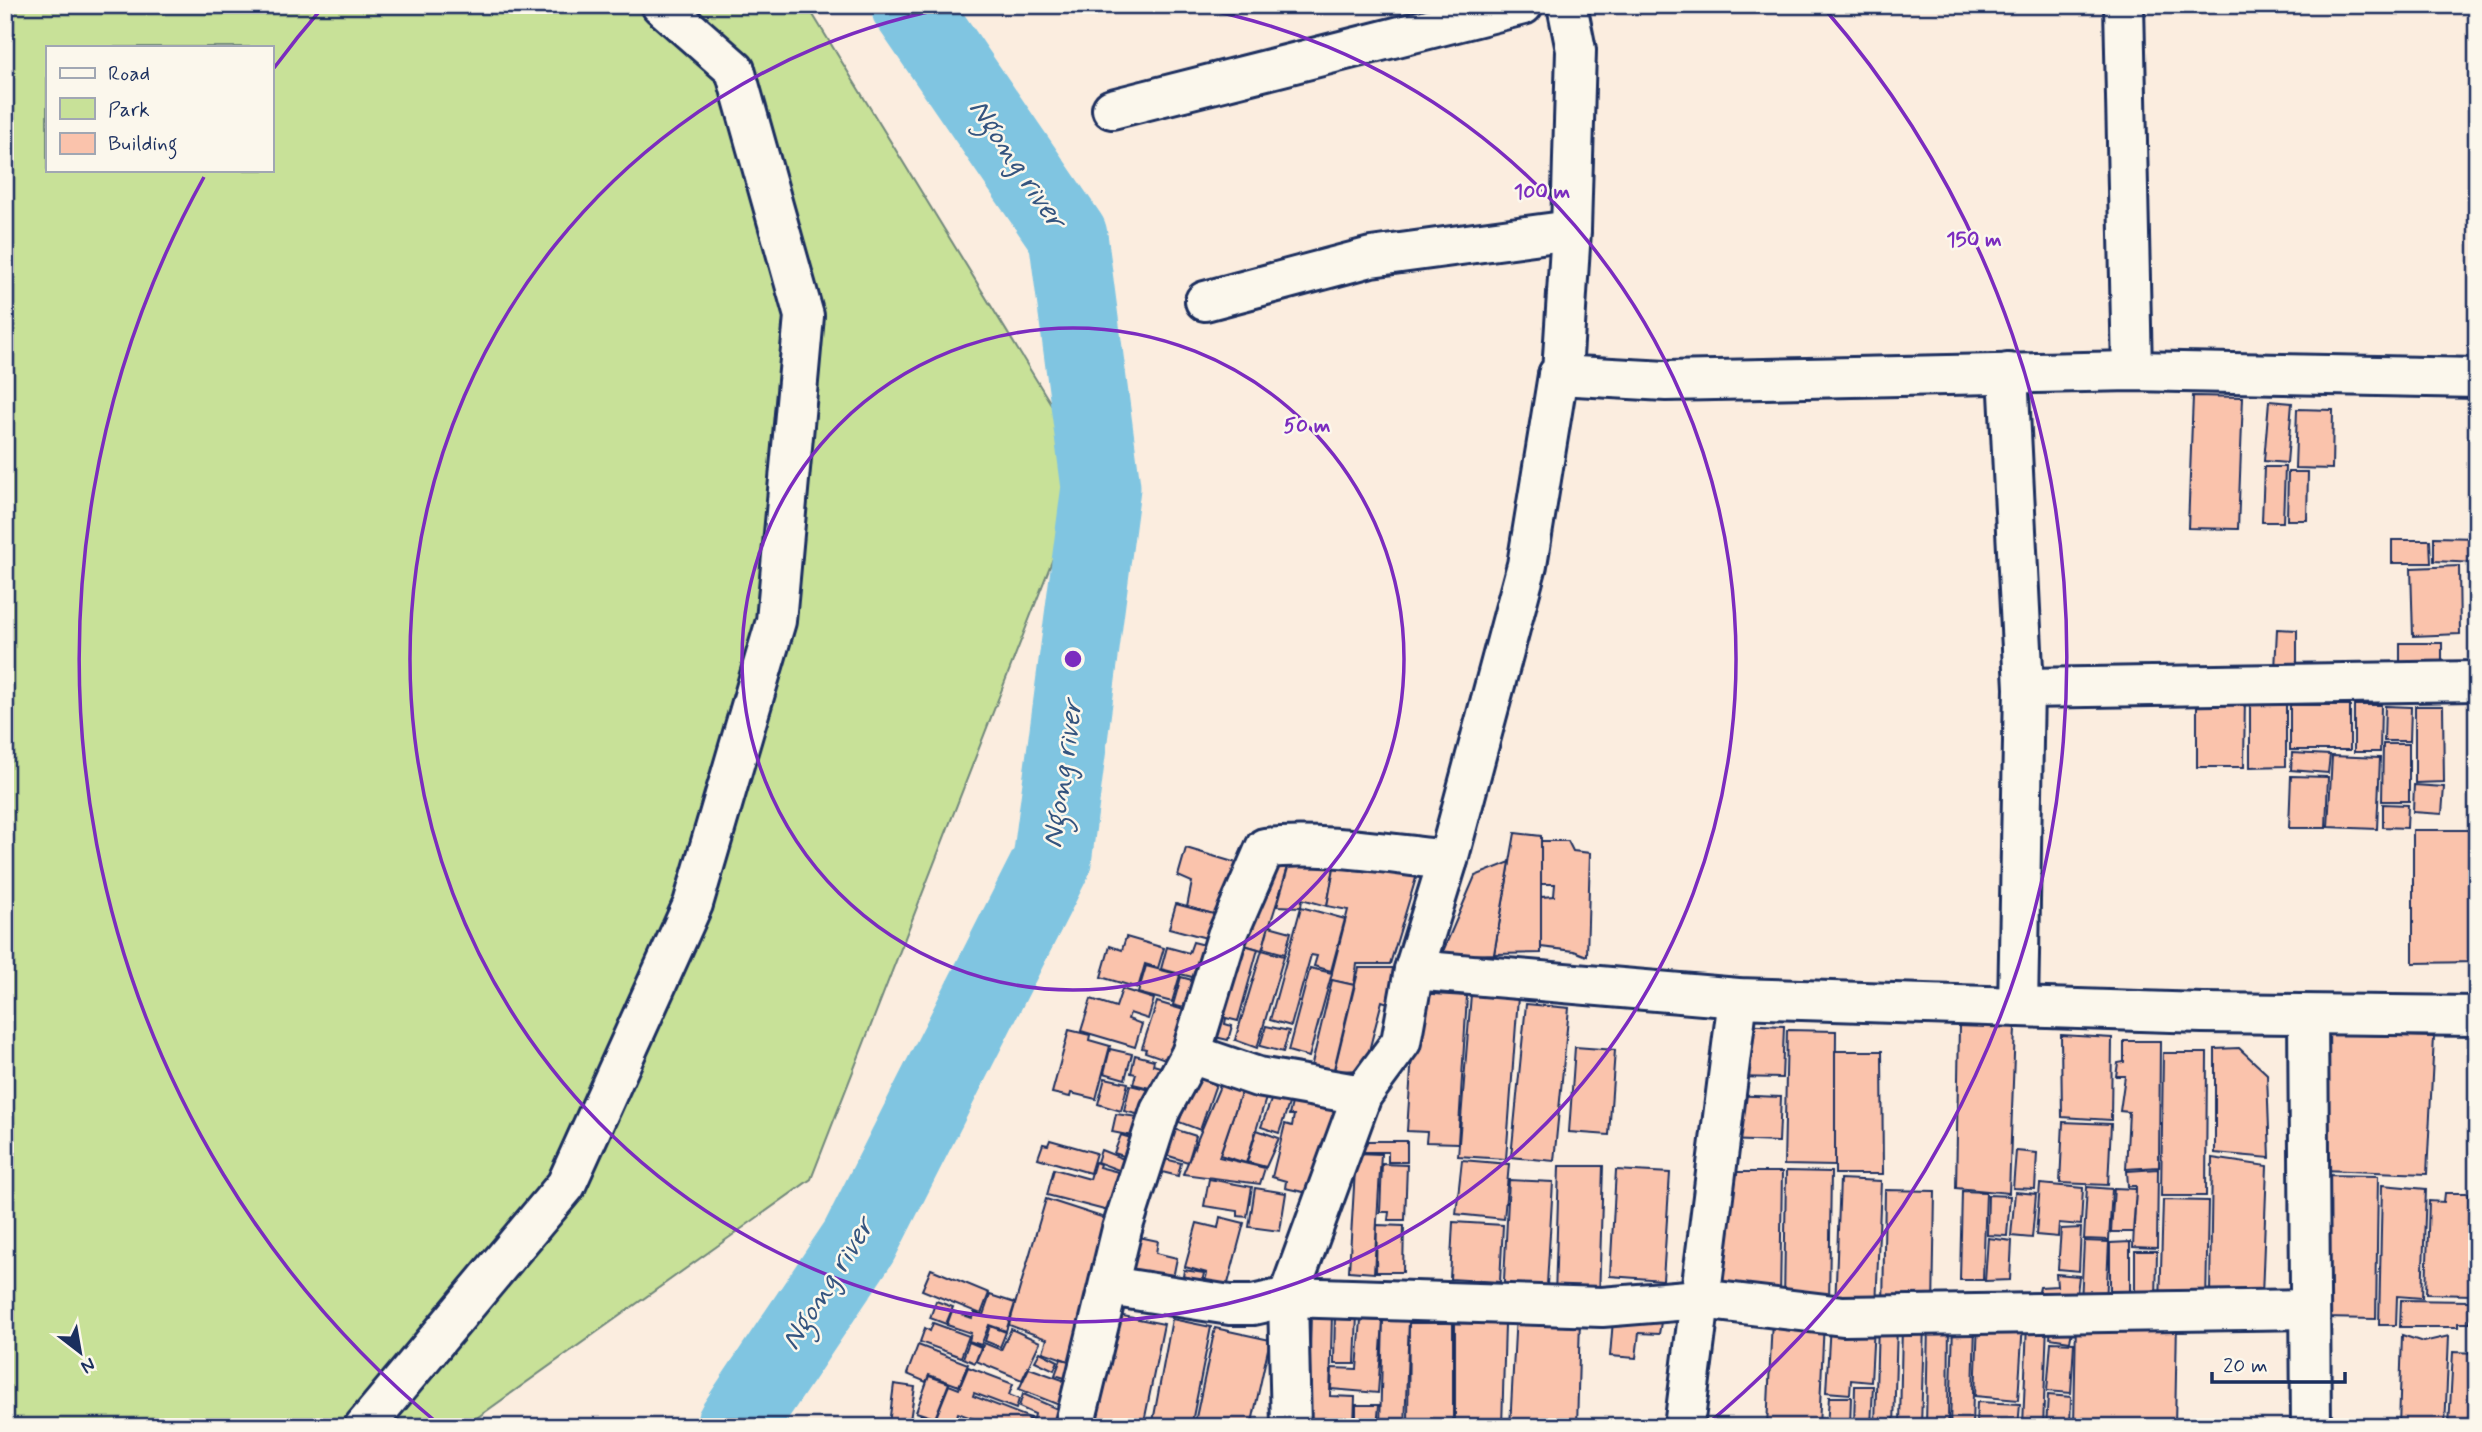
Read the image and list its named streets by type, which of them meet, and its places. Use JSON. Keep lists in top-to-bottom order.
{
  "water": ["Ngong river"],
  "legend": ["Road", "Park", "Building"],
  "scale_bar": "20 m",
  "north": "bottom right",
  "rings": ["100 m", "150 m", "50 m"]
}
